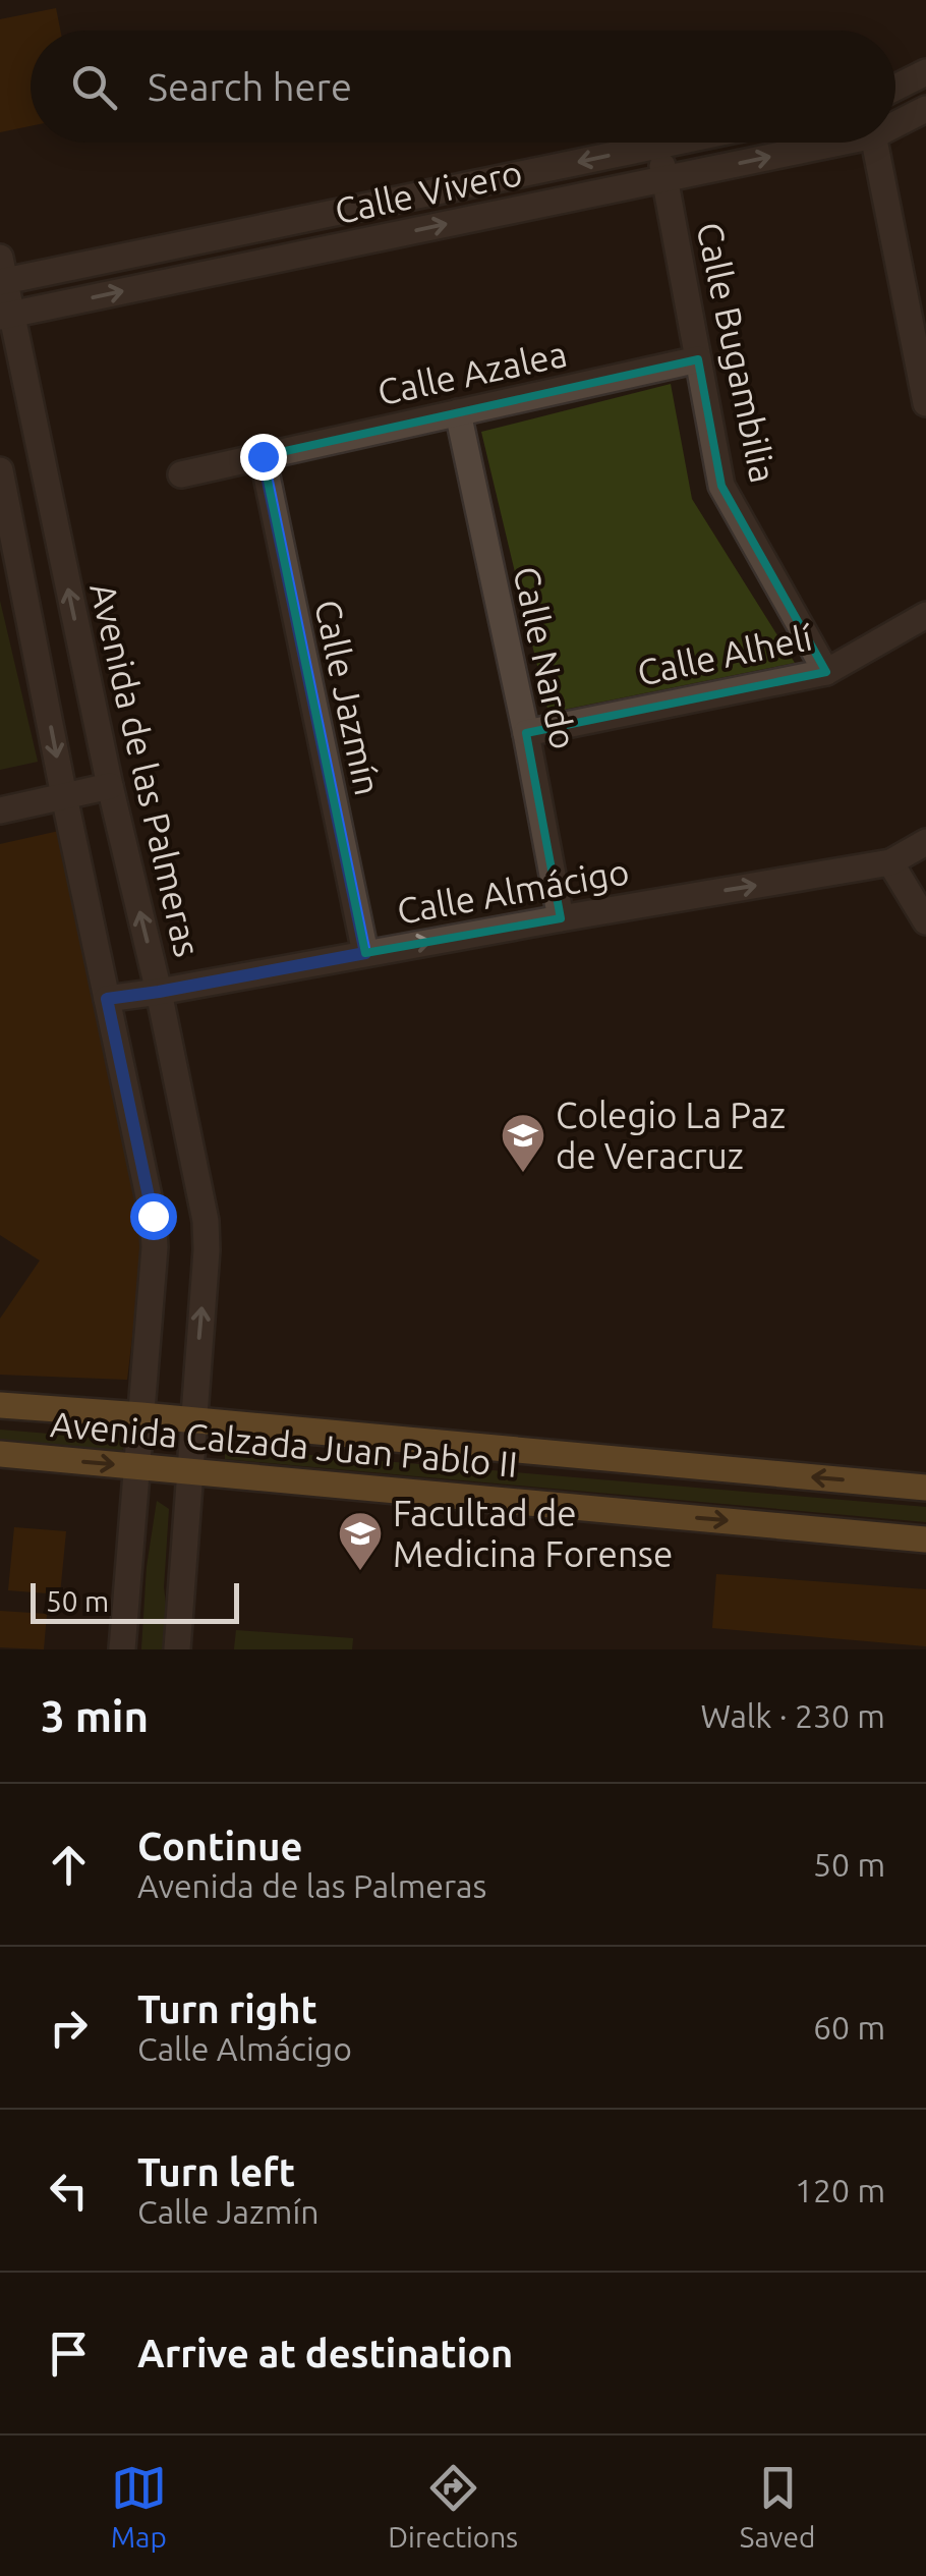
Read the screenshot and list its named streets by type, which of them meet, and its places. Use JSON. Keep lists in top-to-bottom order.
{
  "streets": {
    "main road": ["Avenida Calzada Juan Pablo II"],
    "street": [
      "Calle Vivero",
      "Calle Bugambilia",
      "Calle Azalea",
      "Calle Alhelí",
      "Calle Nardo",
      "Calle Jazmín",
      "Avenida de las Palmeras",
      "Calle Almácigo"
    ]
  },
  "crossings": [
    ["Calle Vivero", "Calle Bugambilia"],
    ["Calle Vivero", "Avenida de las Palmeras"],
    ["Calle Bugambilia", "Calle Azalea"],
    ["Calle Bugambilia", "Calle Alhelí"],
    ["Calle Azalea", "Calle Nardo"],
    ["Calle Azalea", "Calle Jazmín"],
    ["Calle Alhelí", "Calle Nardo"],
    ["Calle Nardo", "Calle Almácigo"],
    ["Calle Jazmín", "Calle Almácigo"],
    ["Avenida de las Palmeras", "Calle Almácigo"],
    ["Avenida de las Palmeras", "Avenida Calzada Juan Pablo II"]
  ],
  "one_way": ["Calle Almácigo"],
  "places": {
    "school or university": ["Colegio La Paz de Veracruz", "Facultad de Medicina Forense"]
  },
  "scale_bar": "50 m",
  "page": {
    "search": "Search here",
    "scale": "50 m",
    "heading": ["3 min", "Walk · 230 m"],
    "list": [
      ["Continue", "Avenida de las Palmeras", "50 m"],
      ["Turn right", "Calle Almácigo", "60 m"],
      ["Turn left", "Calle Jazmín", "120 m"],
      "Arrive at destination"
    ],
    "nav": ["Map", "Directions", "Saved"]
  }
}
